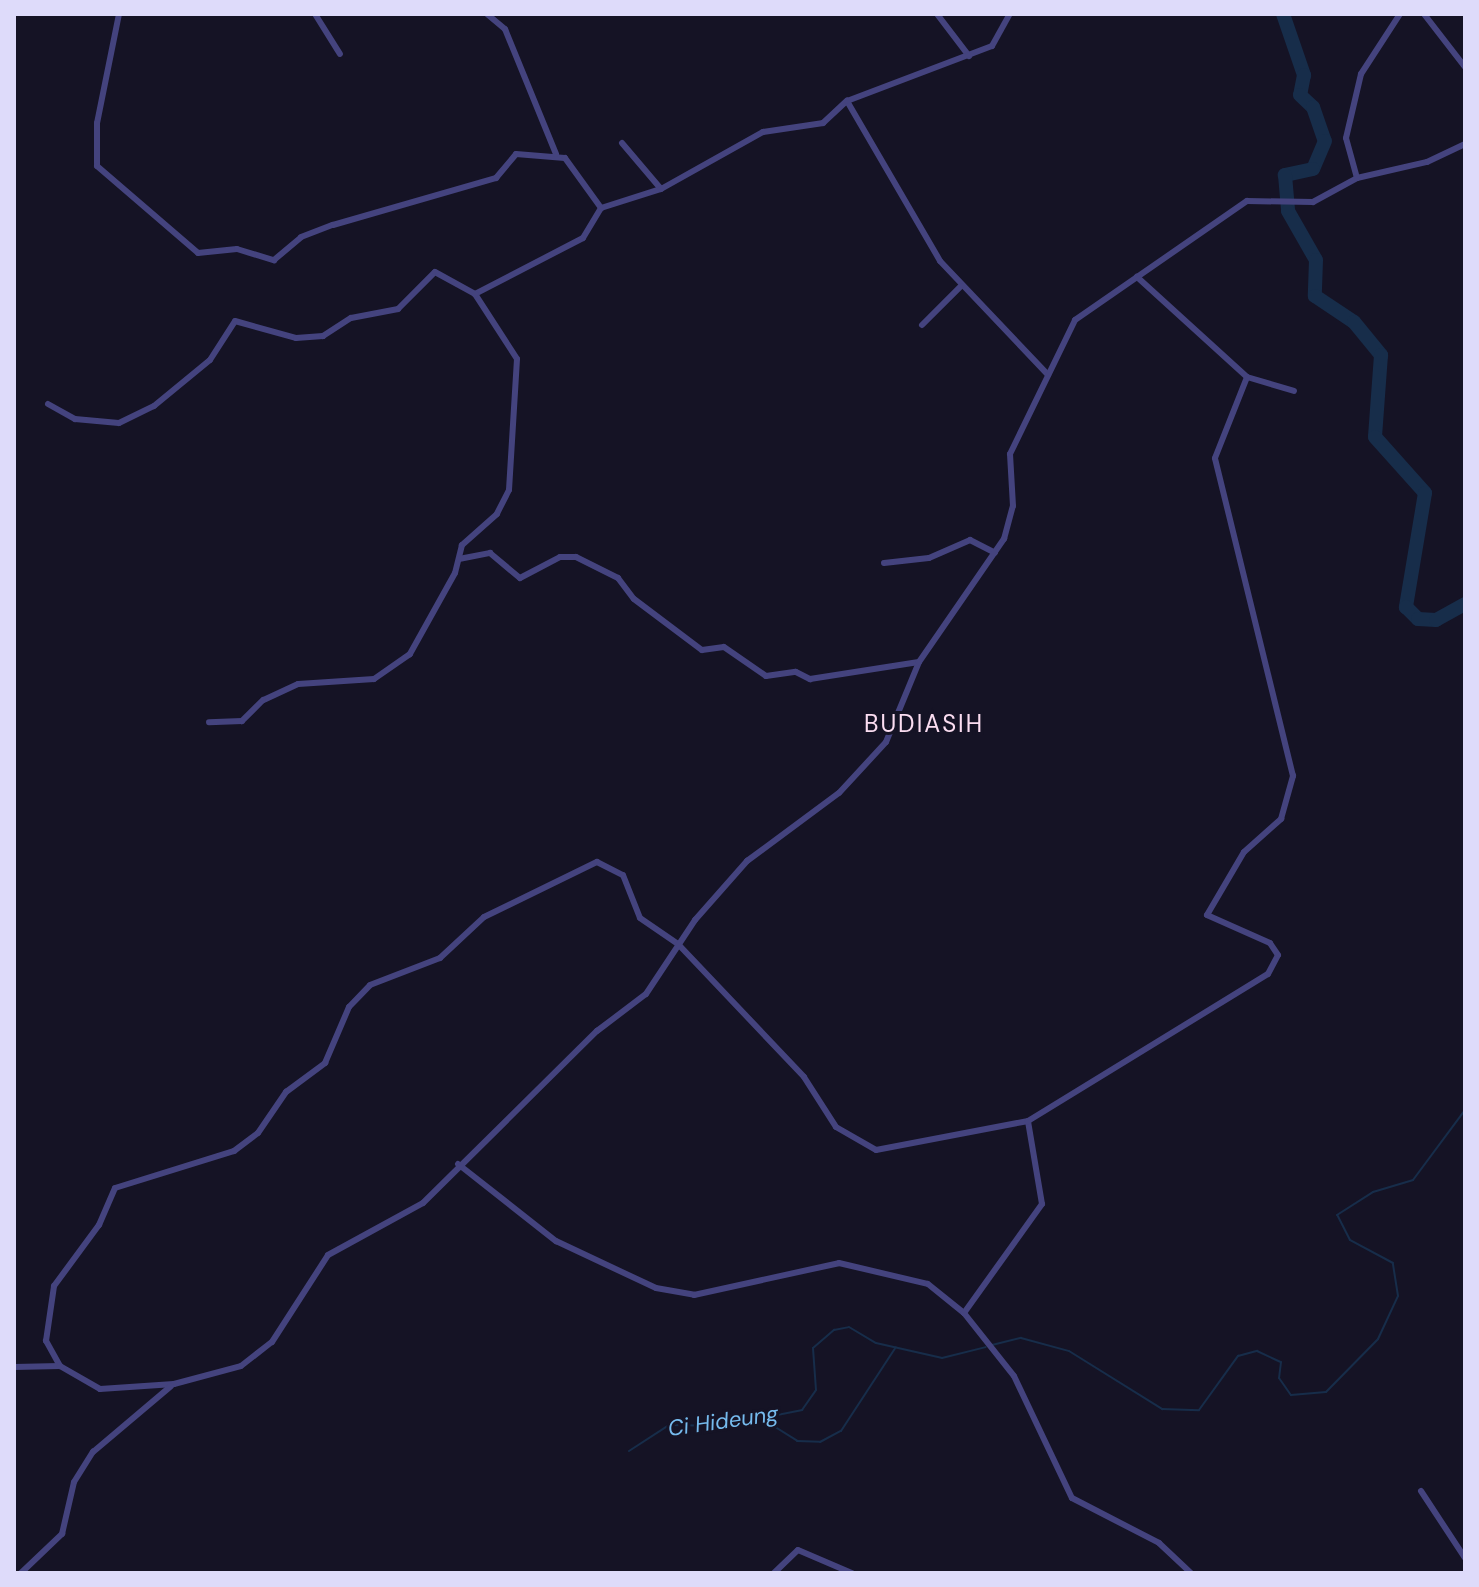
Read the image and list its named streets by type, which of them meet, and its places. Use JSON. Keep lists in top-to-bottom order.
{
  "districts": ["BUDIASIH"],
  "water": ["Ci Hideung"]
}
